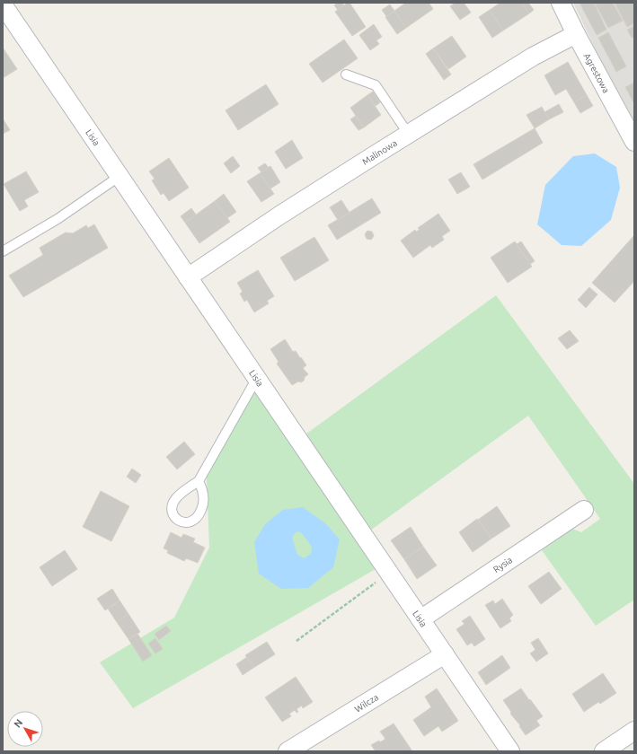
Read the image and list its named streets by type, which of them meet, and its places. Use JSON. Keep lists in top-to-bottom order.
{
  "streets": {
    "street": [
      "Agrestowa",
      "Lisia",
      "Malinowa",
      "Rysia",
      "Wilcza"
    ]
  },
  "crossings": [
    ["Agrestowa", "Malinowa"],
    ["Lisia", "Malinowa"],
    ["Lisia", "Rysia"],
    ["Lisia", "Wilcza"]
  ],
  "north": "top left"
}
